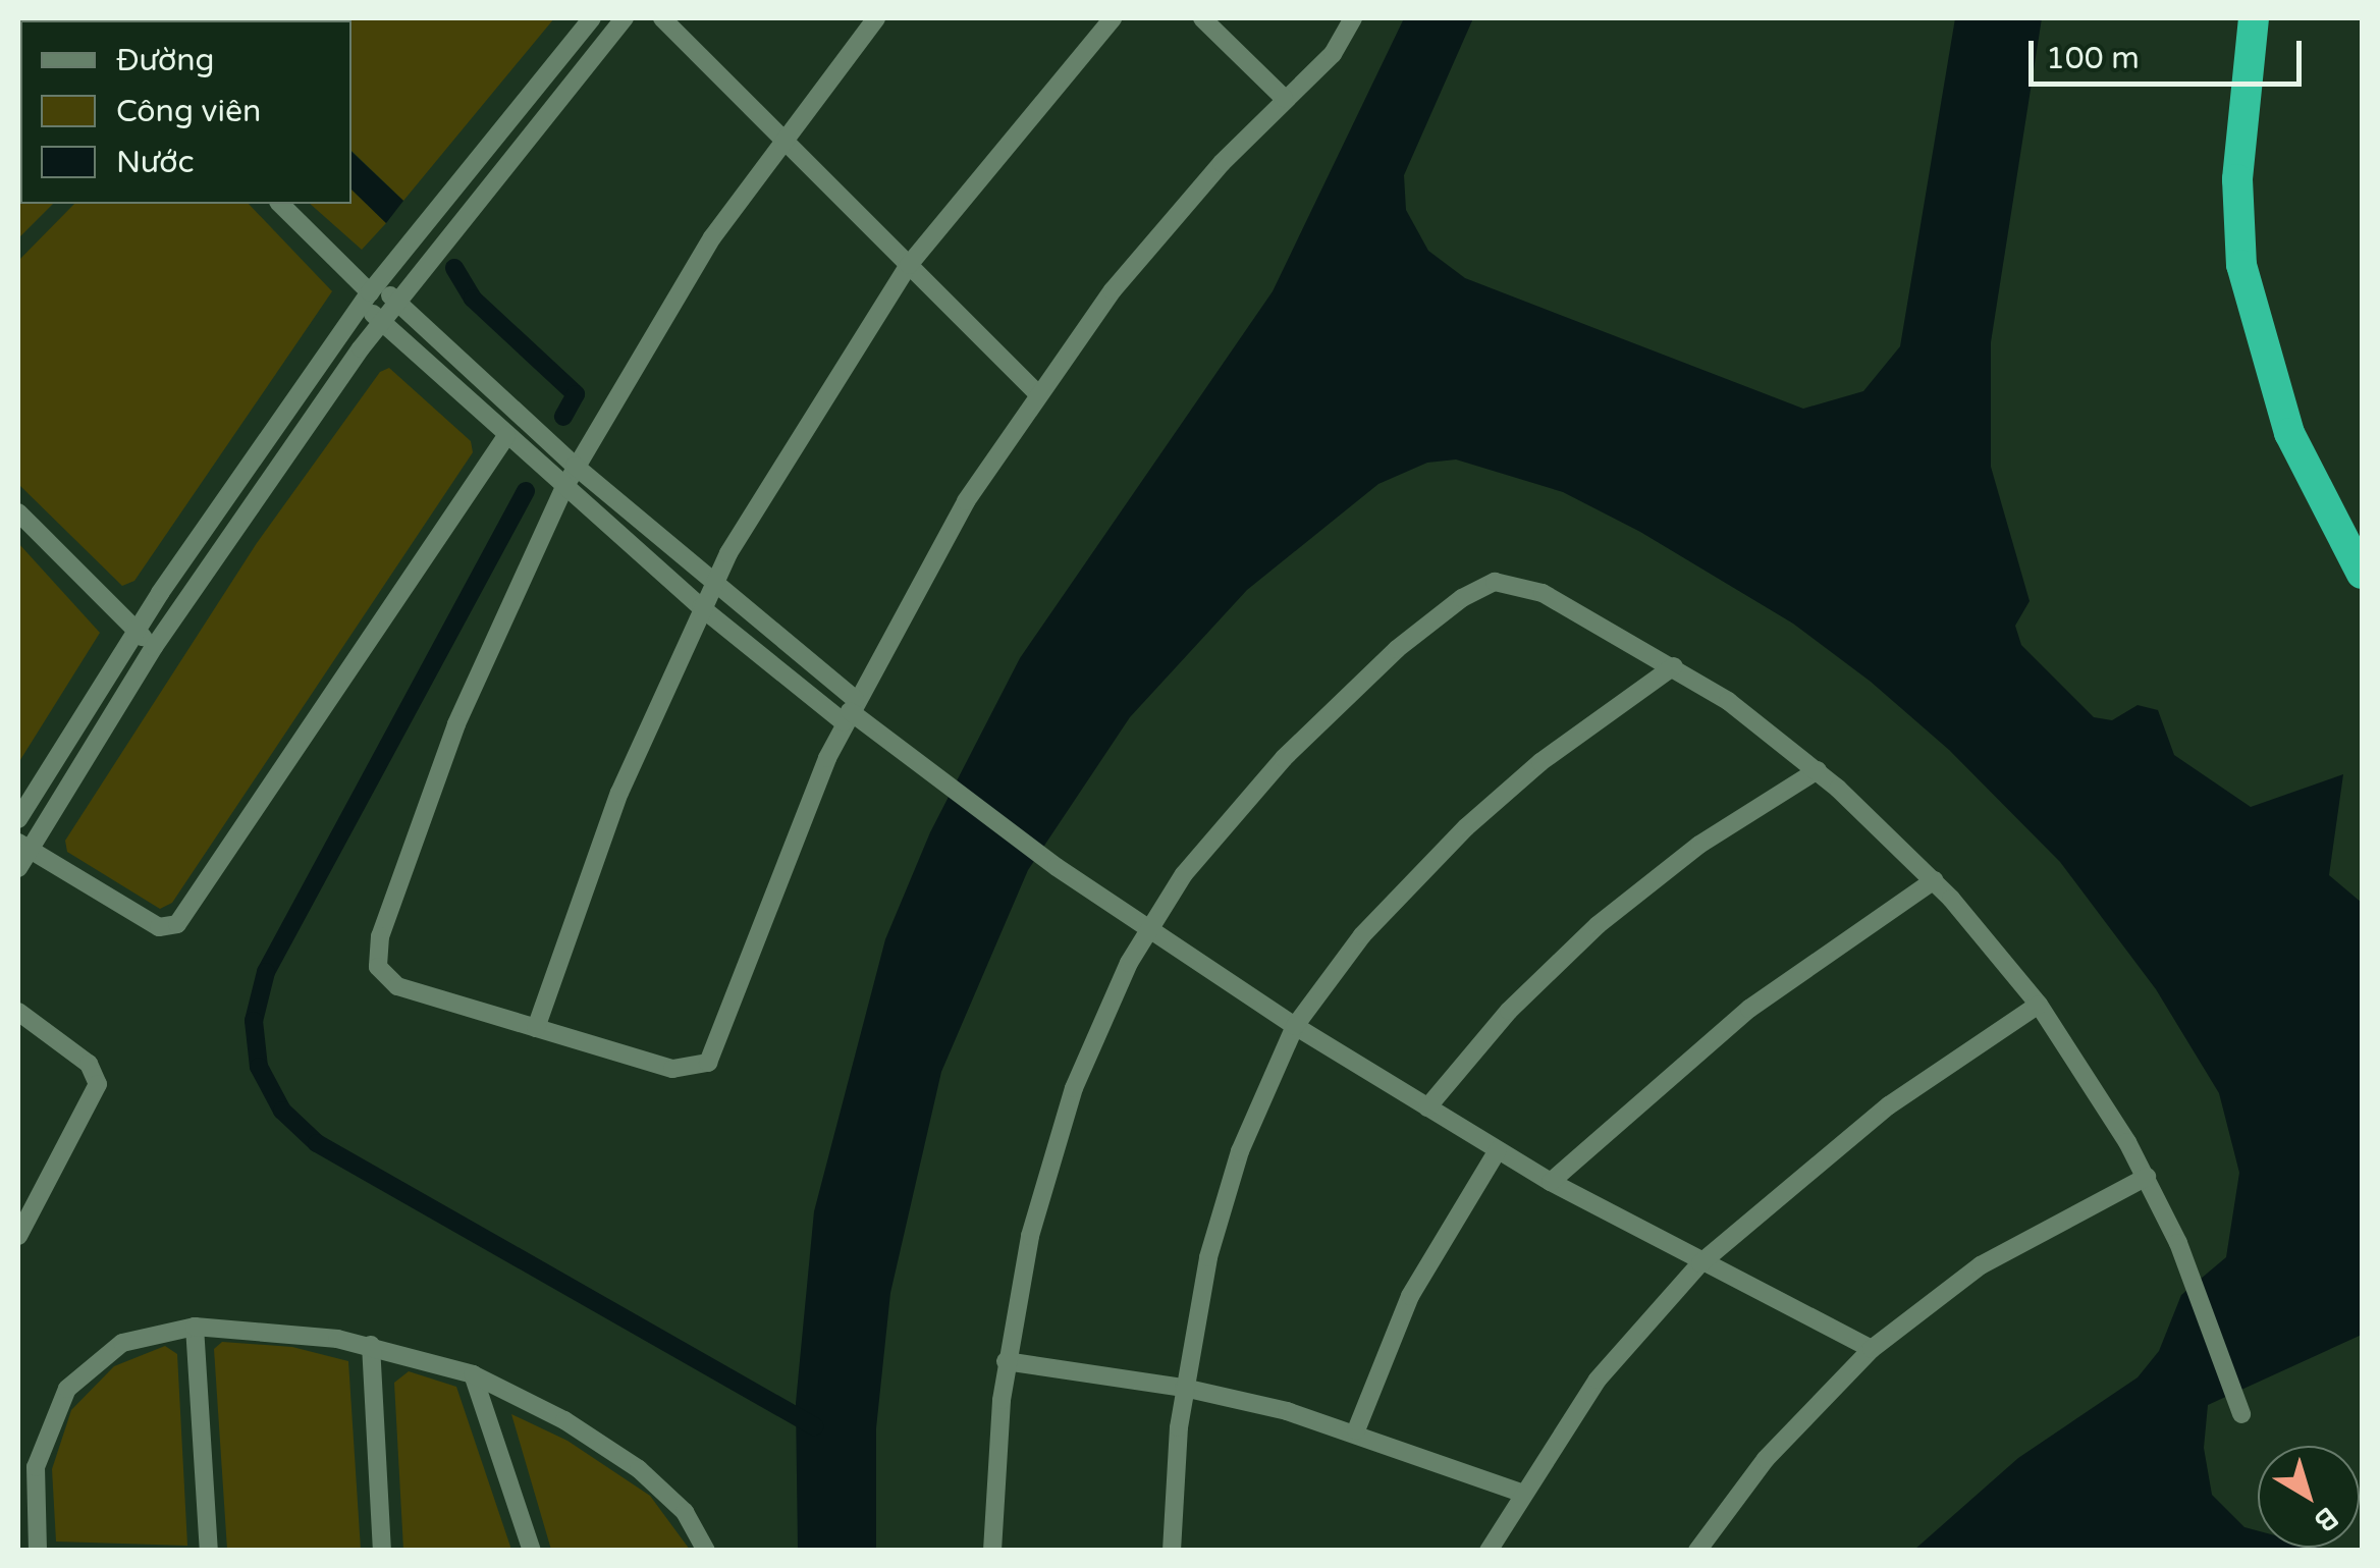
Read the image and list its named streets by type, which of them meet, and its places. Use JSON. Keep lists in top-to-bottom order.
{
  "legend": ["Đường", "Công viên", "Nước"],
  "scale_bar": "100 m",
  "north": "bottom right"
}
